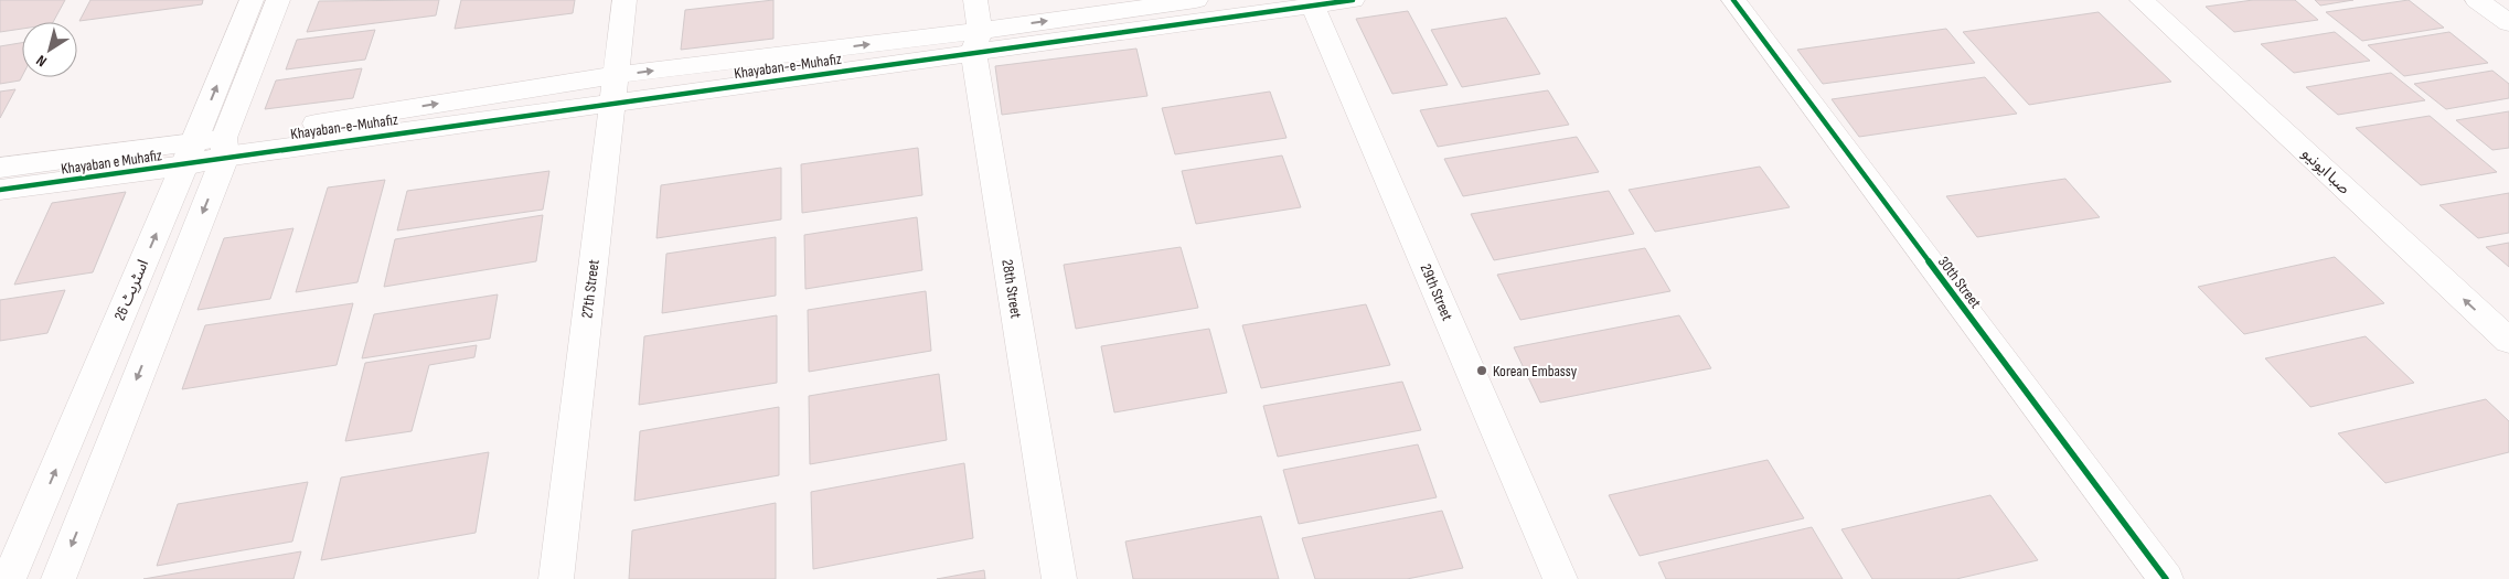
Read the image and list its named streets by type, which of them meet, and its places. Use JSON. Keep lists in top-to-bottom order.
{
  "streets": {
    "street": [
      "Khayaban-e-Muhafiz",
      "Khayaban e Muhafiz",
      "صبا ایونیو",
      "30th Street",
      "27th Street",
      "28th Street",
      "اسٹریٹ 26",
      "29th Street"
    ]
  },
  "crossings": [
    ["Khayaban-e-Muhafiz", "Khayaban e Muhafiz"],
    ["Khayaban-e-Muhafiz", "27th Street"],
    ["Khayaban-e-Muhafiz", "28th Street"],
    ["Khayaban-e-Muhafiz", "29th Street"],
    ["Khayaban e Muhafiz", "اسٹریٹ 26"]
  ],
  "places": ["Korean Embassy"],
  "north": "bottom left"
}
